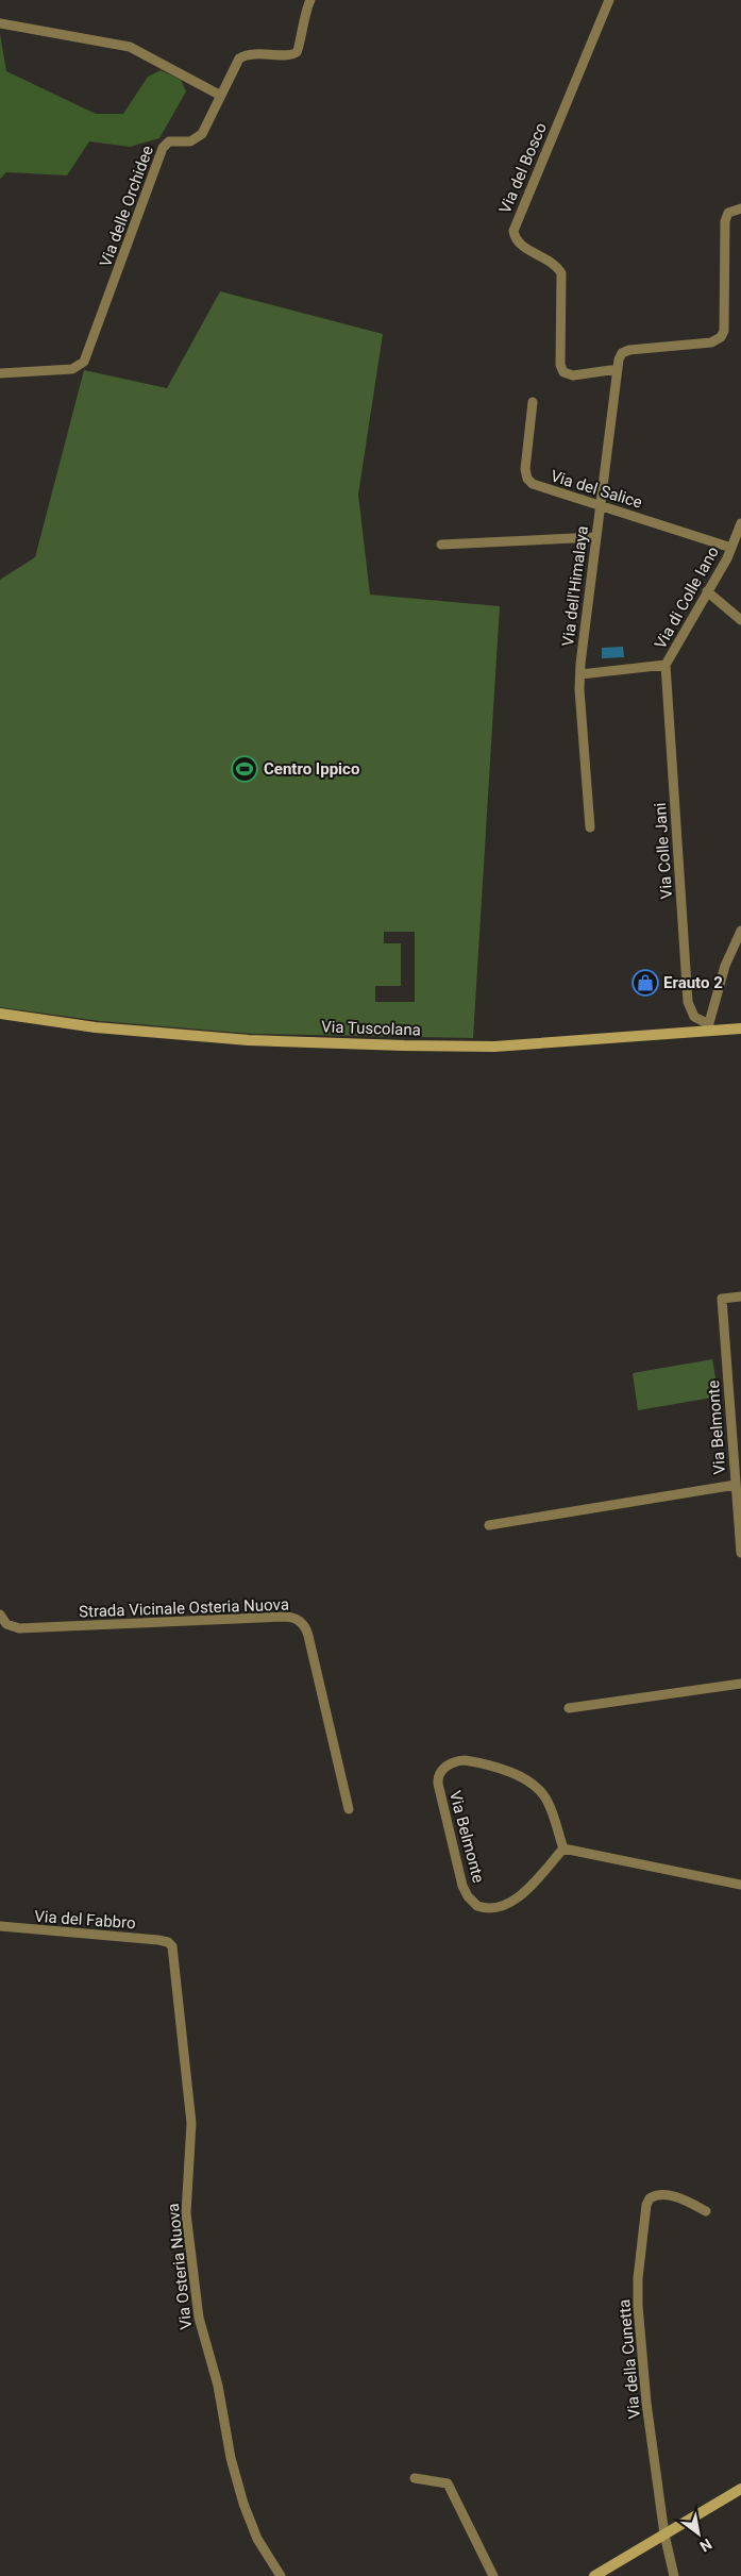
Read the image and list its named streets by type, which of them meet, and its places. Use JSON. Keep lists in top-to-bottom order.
{
  "streets": {
    "main road": ["Via Tuscolana"],
    "street": [
      "Via del Bosco",
      "Via delle Orchidee",
      "Via del Salice",
      "Via dell'Himalaya",
      "Via di Colle Iano",
      "Via Colle Jani",
      "Via Belmonte",
      "Strada Vicinale Osteria Nuova",
      "Via del Fabbro",
      "Via Osteria Nuova",
      "Via della Cunetta"
    ]
  },
  "crossings": [
    ["Via del Bosco", "Via dell'Himalaya"],
    ["Via del Salice", "Via dell'Himalaya"],
    ["Via del Salice", "Via di Colle Iano"],
    ["Via dell'Himalaya", "Via di Colle Iano"],
    ["Via di Colle Iano", "Via Colle Jani"],
    ["Via Colle Jani", "Via Tuscolana"],
    ["Via del Fabbro", "Via Osteria Nuova"]
  ],
  "places": {
    "sports": ["Centro Ippico"],
    "shop": ["Erauto 2"]
  },
  "north": "bottom right"
}
